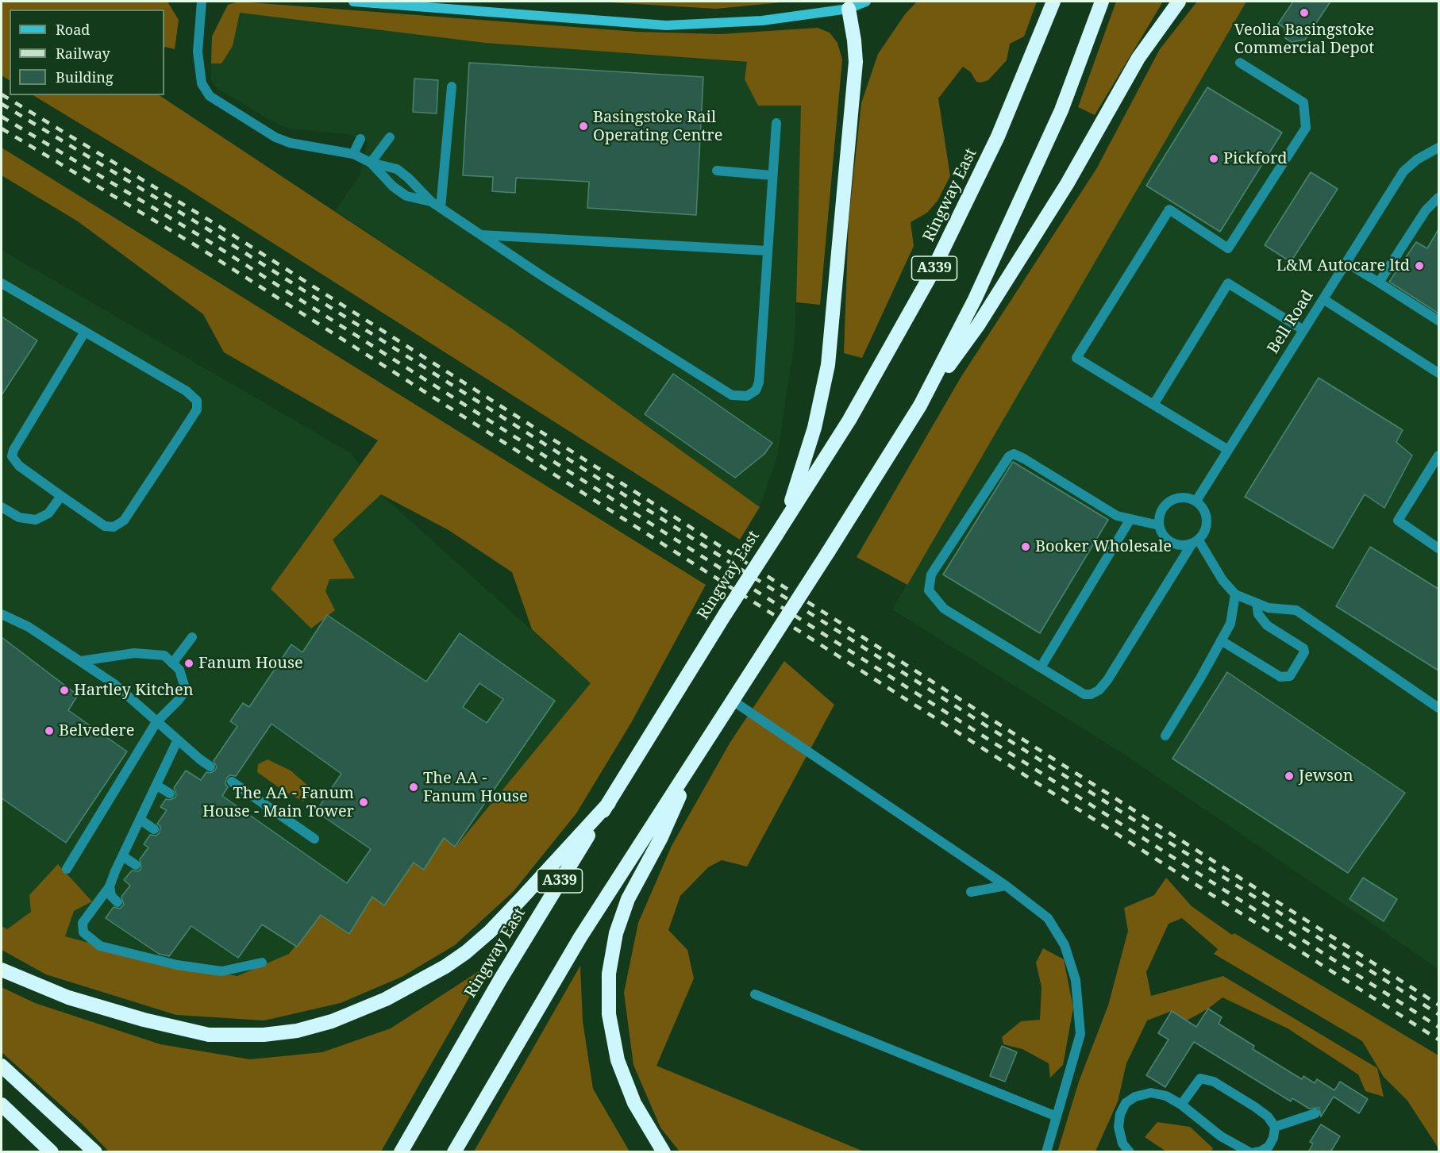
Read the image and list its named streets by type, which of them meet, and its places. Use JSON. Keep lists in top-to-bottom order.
{
  "streets": {
    "highway": ["Ringway East", "A339"],
    "street": ["Bell Road"]
  },
  "places": [
    "Veolia Basingstoke Commercial Depot",
    "Basingstoke Rail Operating Centre",
    "Pickford",
    "L&M Autocare ltd",
    "Booker Wholesale",
    "Fanum House",
    "Hartley Kitchen",
    "Belvedere",
    "Jewson",
    "The AA - Fanum House",
    "The AA - Fanum House - Main Tower"
  ],
  "legend": ["Road", "Railway", "Building"]
}
